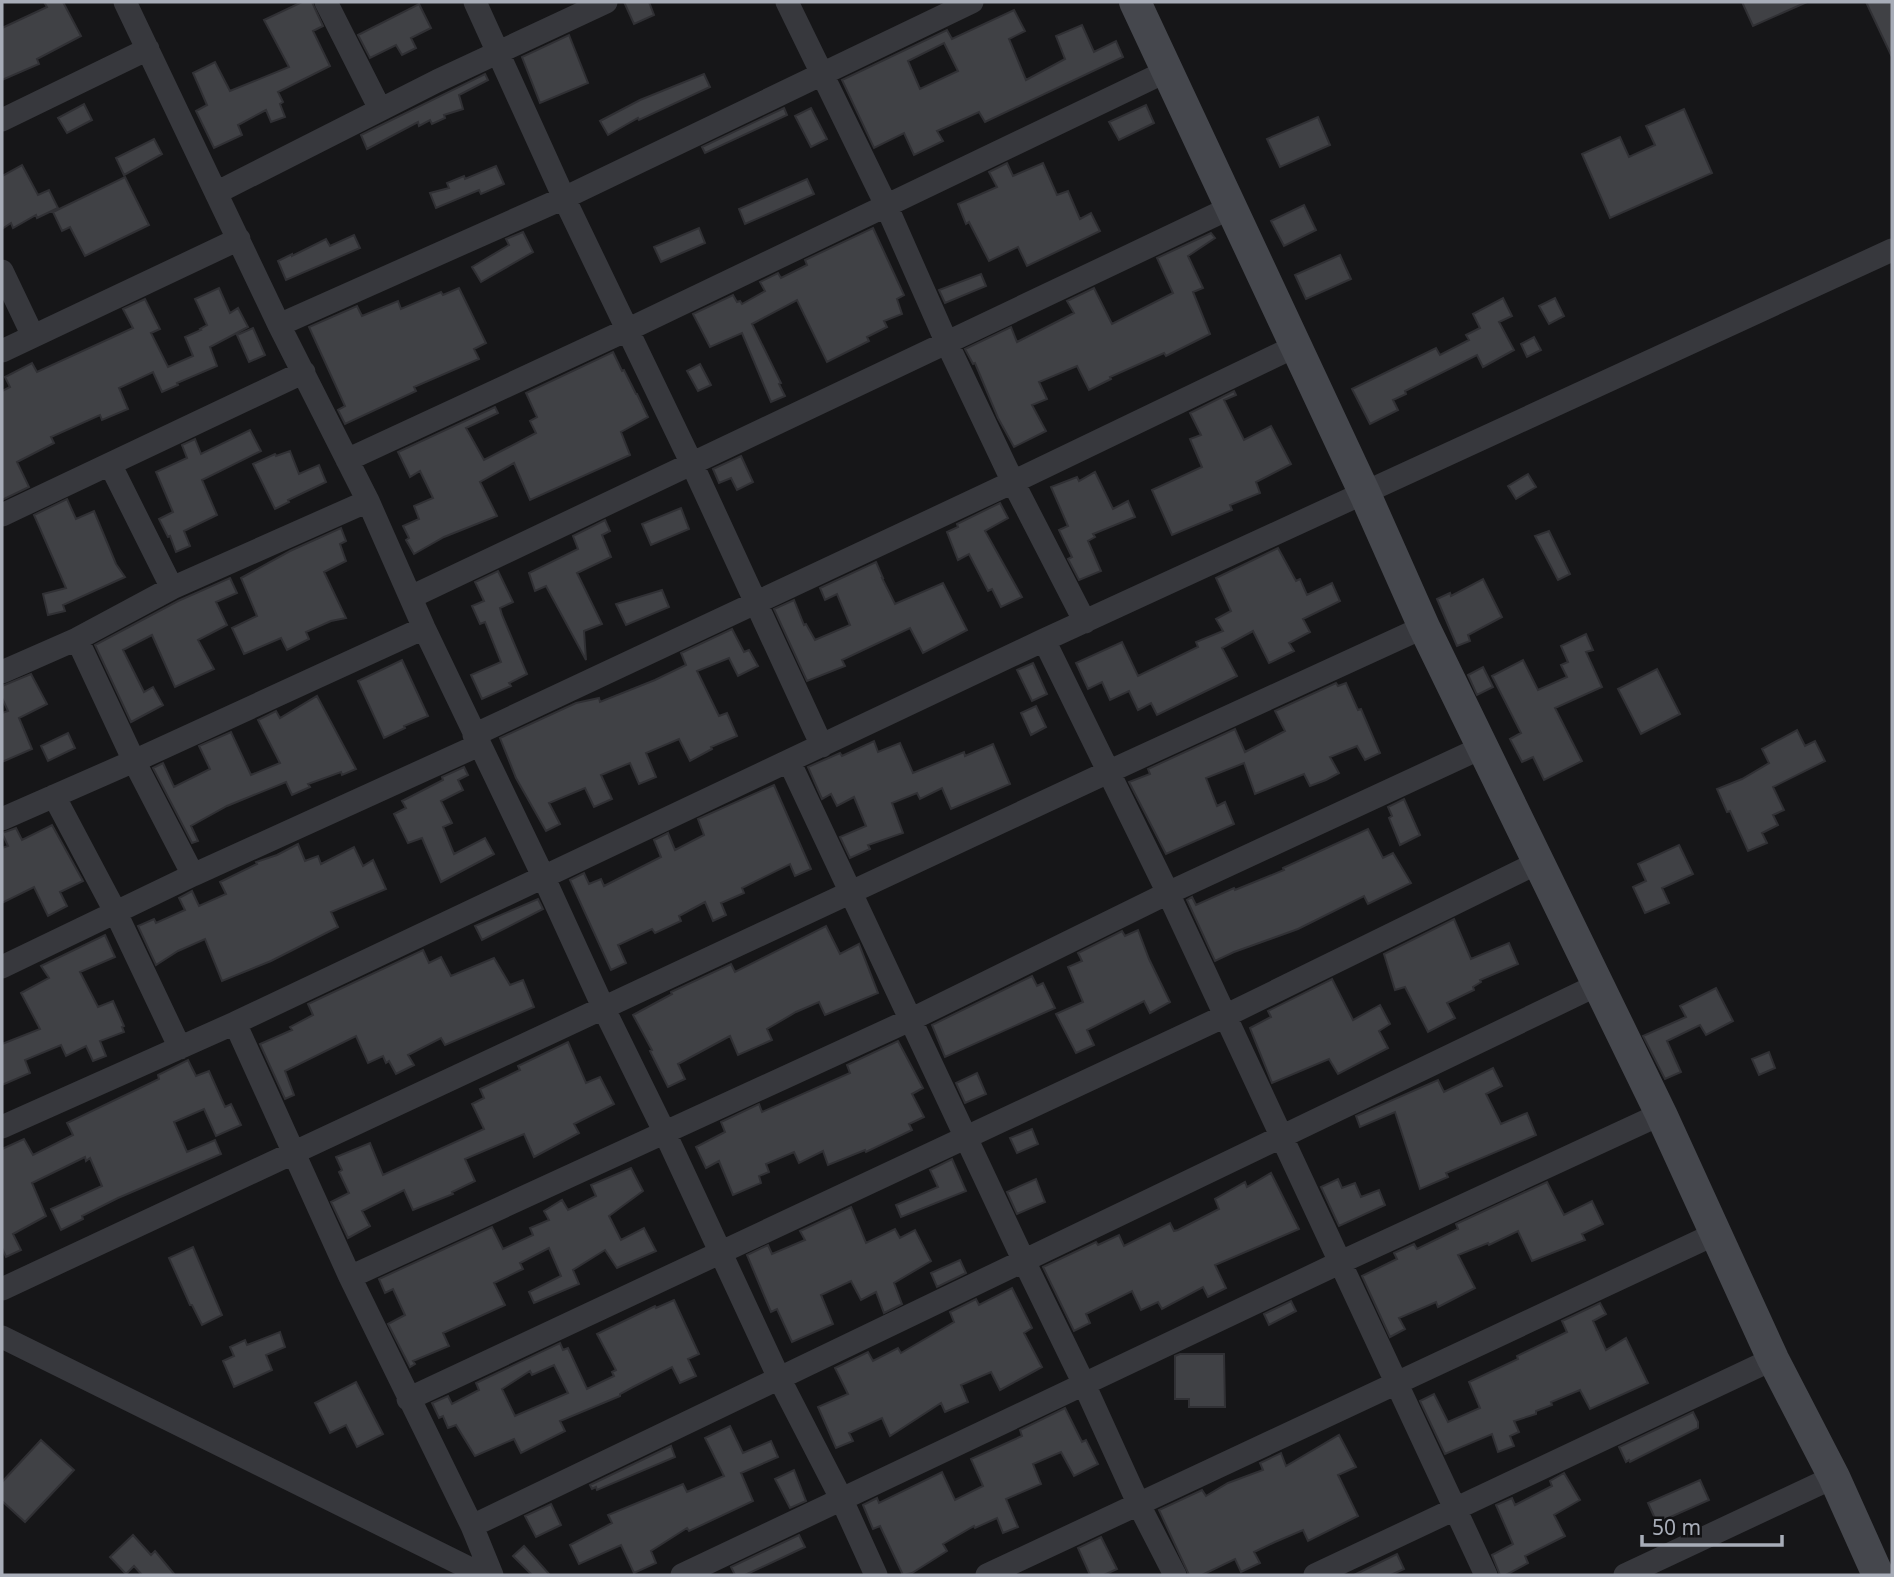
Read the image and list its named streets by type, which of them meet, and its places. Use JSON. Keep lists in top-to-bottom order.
{
  "scale_bar": "50 m"
}
